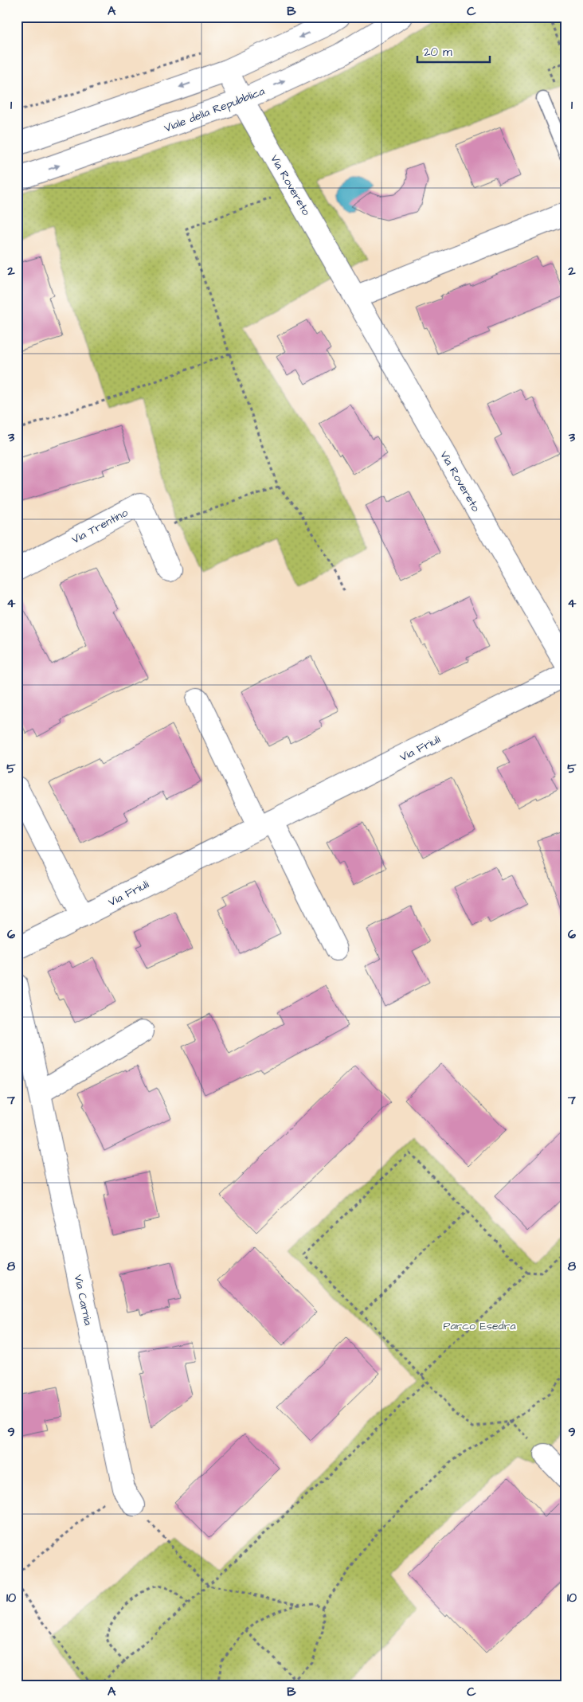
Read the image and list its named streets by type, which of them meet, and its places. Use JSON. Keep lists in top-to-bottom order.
{
  "streets": {
    "street": [
      "Viale della Repubblica",
      "Via Rovereto",
      "Via Trentino",
      "Via Friuli",
      "Via Carnia"
    ]
  },
  "crossings": [
    ["Viale della Repubblica", "Via Rovereto"]
  ],
  "parks": ["Parco Esedra"],
  "scale_bar": "20 m",
  "grid": {
    "columns": ["A", "B", "C"],
    "rows": [
      "1",
      "2",
      "3",
      "4",
      "5",
      "6",
      "7",
      "8",
      "9",
      "10"
    ]
  }
}
